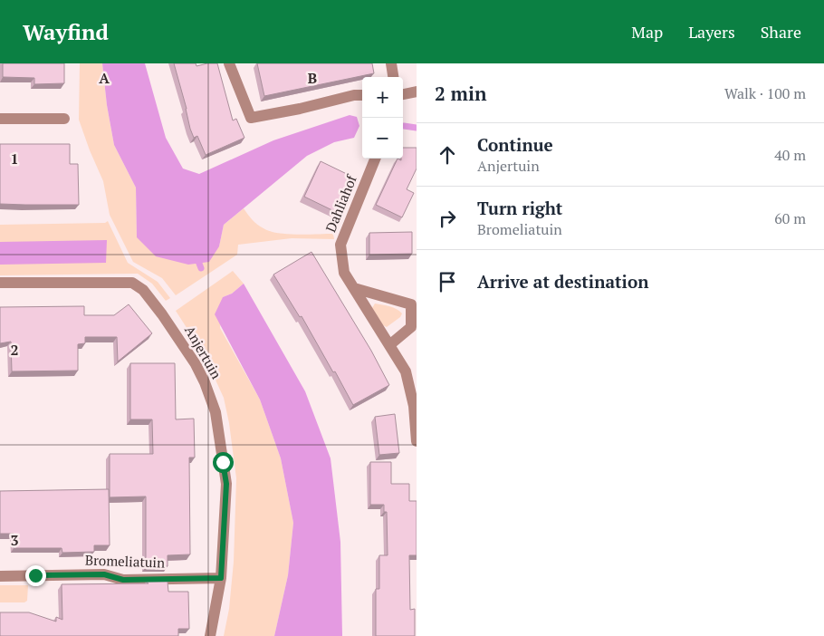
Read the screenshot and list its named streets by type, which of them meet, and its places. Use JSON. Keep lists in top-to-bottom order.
{
  "streets": {
    "street": ["Dahliahof", "Anjertuin", "Bromeliatuin"]
  },
  "crossings": [
    ["Anjertuin", "Bromeliatuin"]
  ],
  "page": {
    "header": "Wayfind",
    "nav": ["Map", "Layers", "Share"],
    "heading": ["2 min", "Walk · 100 m"],
    "map_buttons": ["+", "−"],
    "list": [
      ["Continue", "Anjertuin", "40 m"],
      ["Turn right", "Bromeliatuin", "60 m"],
      "Arrive at destination"
    ]
  },
  "grid": {
    "columns": ["A", "B"],
    "rows": ["1", "2", "3"]
  }
}
